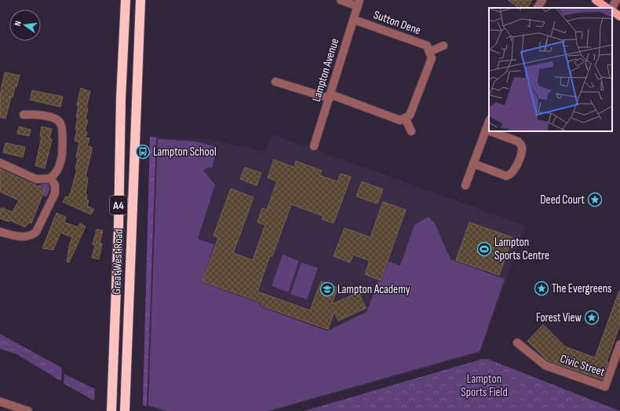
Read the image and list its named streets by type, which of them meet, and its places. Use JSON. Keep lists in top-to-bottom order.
{
  "streets": {
    "highway": ["A4", "Great West Road"],
    "street": ["Sutton Dene", "Lampton Avenue", "Civic Street"]
  },
  "crossings": [
    ["Sutton Dene", "Lampton Avenue"]
  ],
  "parks": ["Lampton Sports Field"],
  "places": {
    "bus stop": ["Lampton School"],
    "place": ["Deed Court", "The Evergreens", "Forest View"],
    "sports": ["Lampton Sports Centre"],
    "school or university": ["Lampton Academy"]
  },
  "north": "left"
}
